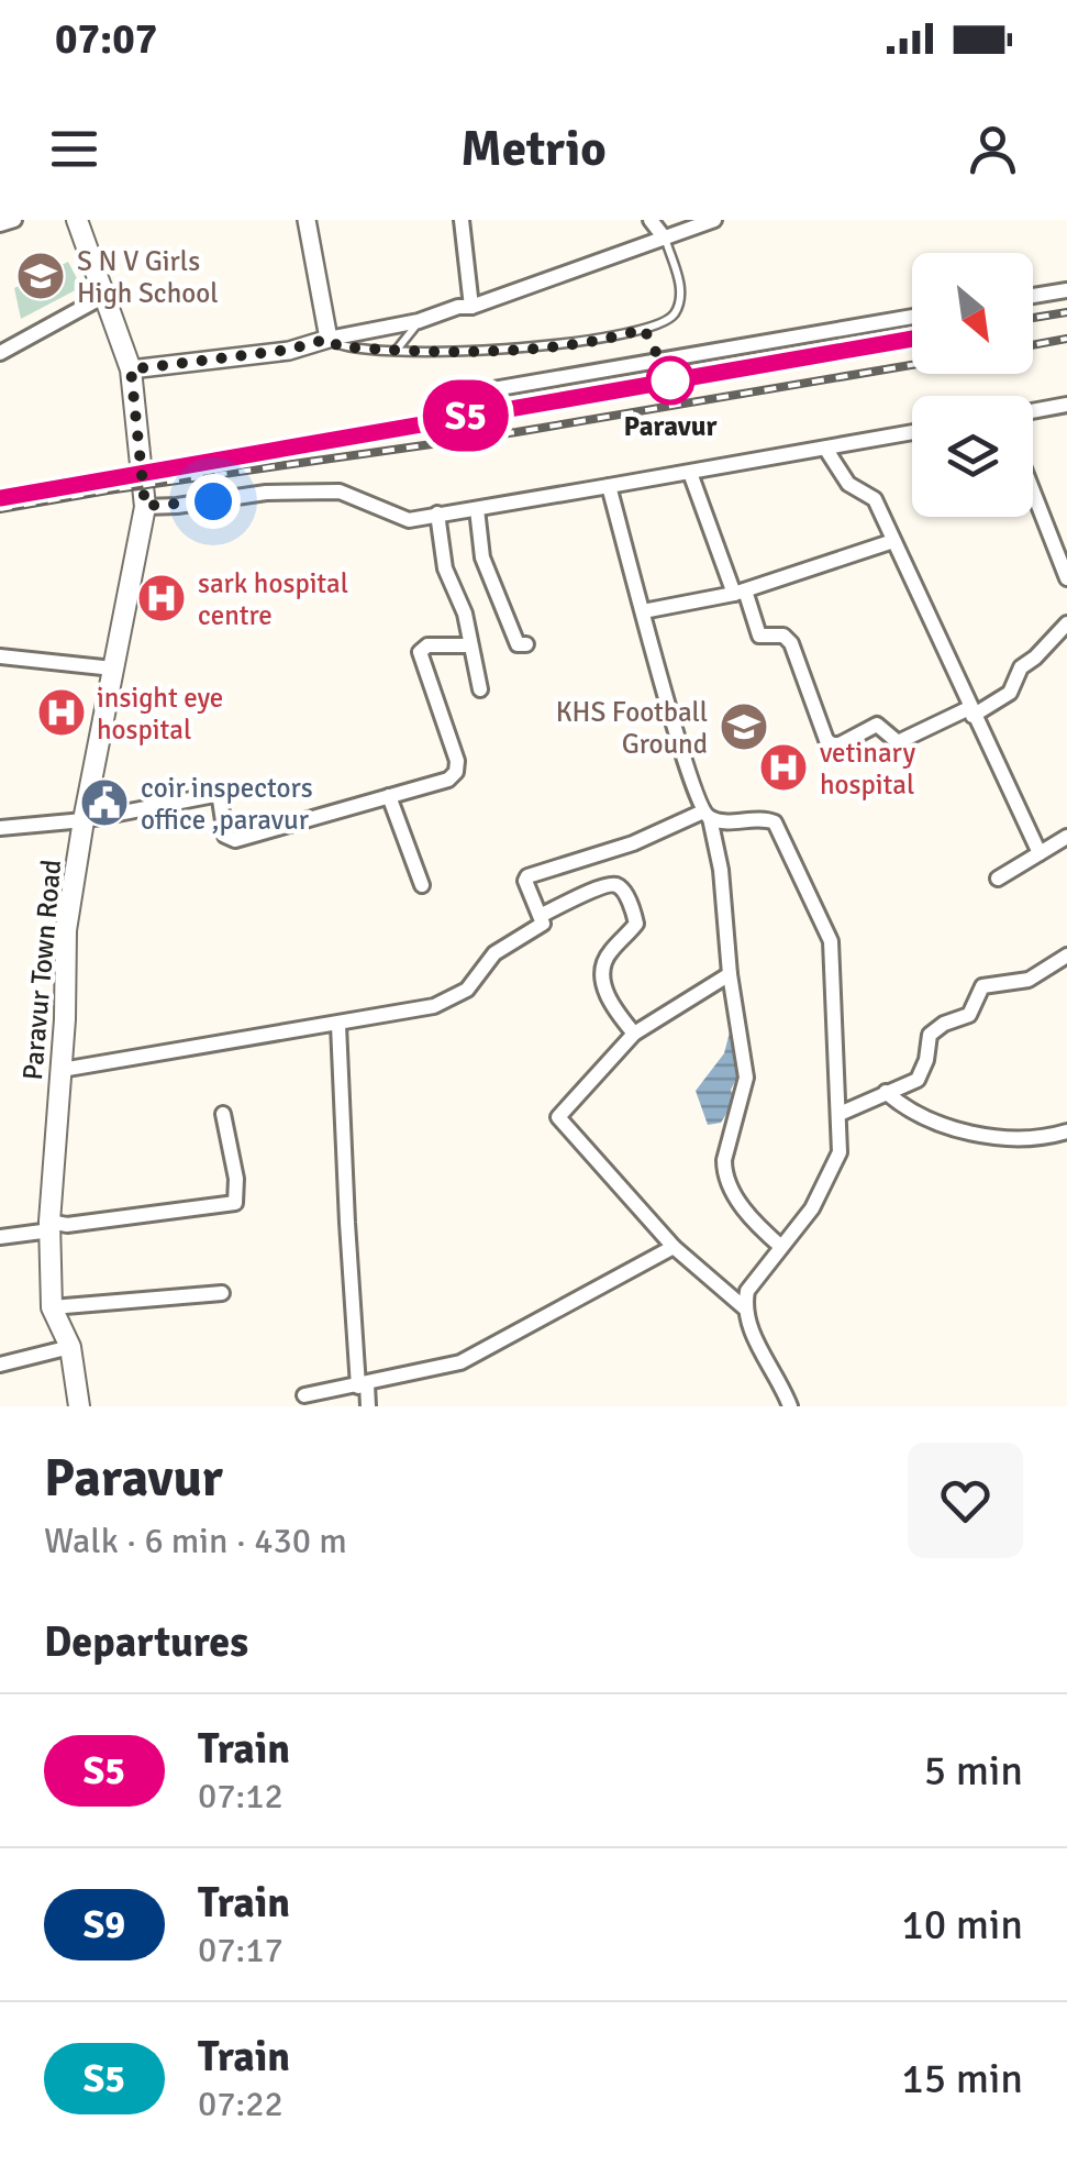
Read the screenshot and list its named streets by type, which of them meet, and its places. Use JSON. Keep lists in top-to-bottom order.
{
  "streets": {
    "main road": ["Paravur Town Road"]
  },
  "places": {
    "school or university": ["S N V Girls High School", "KHS Football Ground"],
    "other": ["Paravur"],
    "hospital": ["sark hospital centre", "insight eye hospital", "vetinary hospital"],
    "public building": ["coir inspectors office ,paravur"]
  },
  "north": "bottom right",
  "page": {
    "status": "07:07",
    "header": "Metrio",
    "on_map": "S5",
    "heading": [
      ["Paravur", "Walk · 6 min · 430 m"],
      "Departures"
    ],
    "list": [
      {
        "mark": "S5",
        "name": "Train",
        "note": "07:12",
        "value": "5 min"
      },
      {
        "mark": "S9",
        "name": "Train",
        "note": "07:17",
        "value": "10 min"
      },
      {
        "mark": "S5",
        "name": "Train",
        "note": "07:22",
        "value": "15 min"
      }
    ]
  }
}
